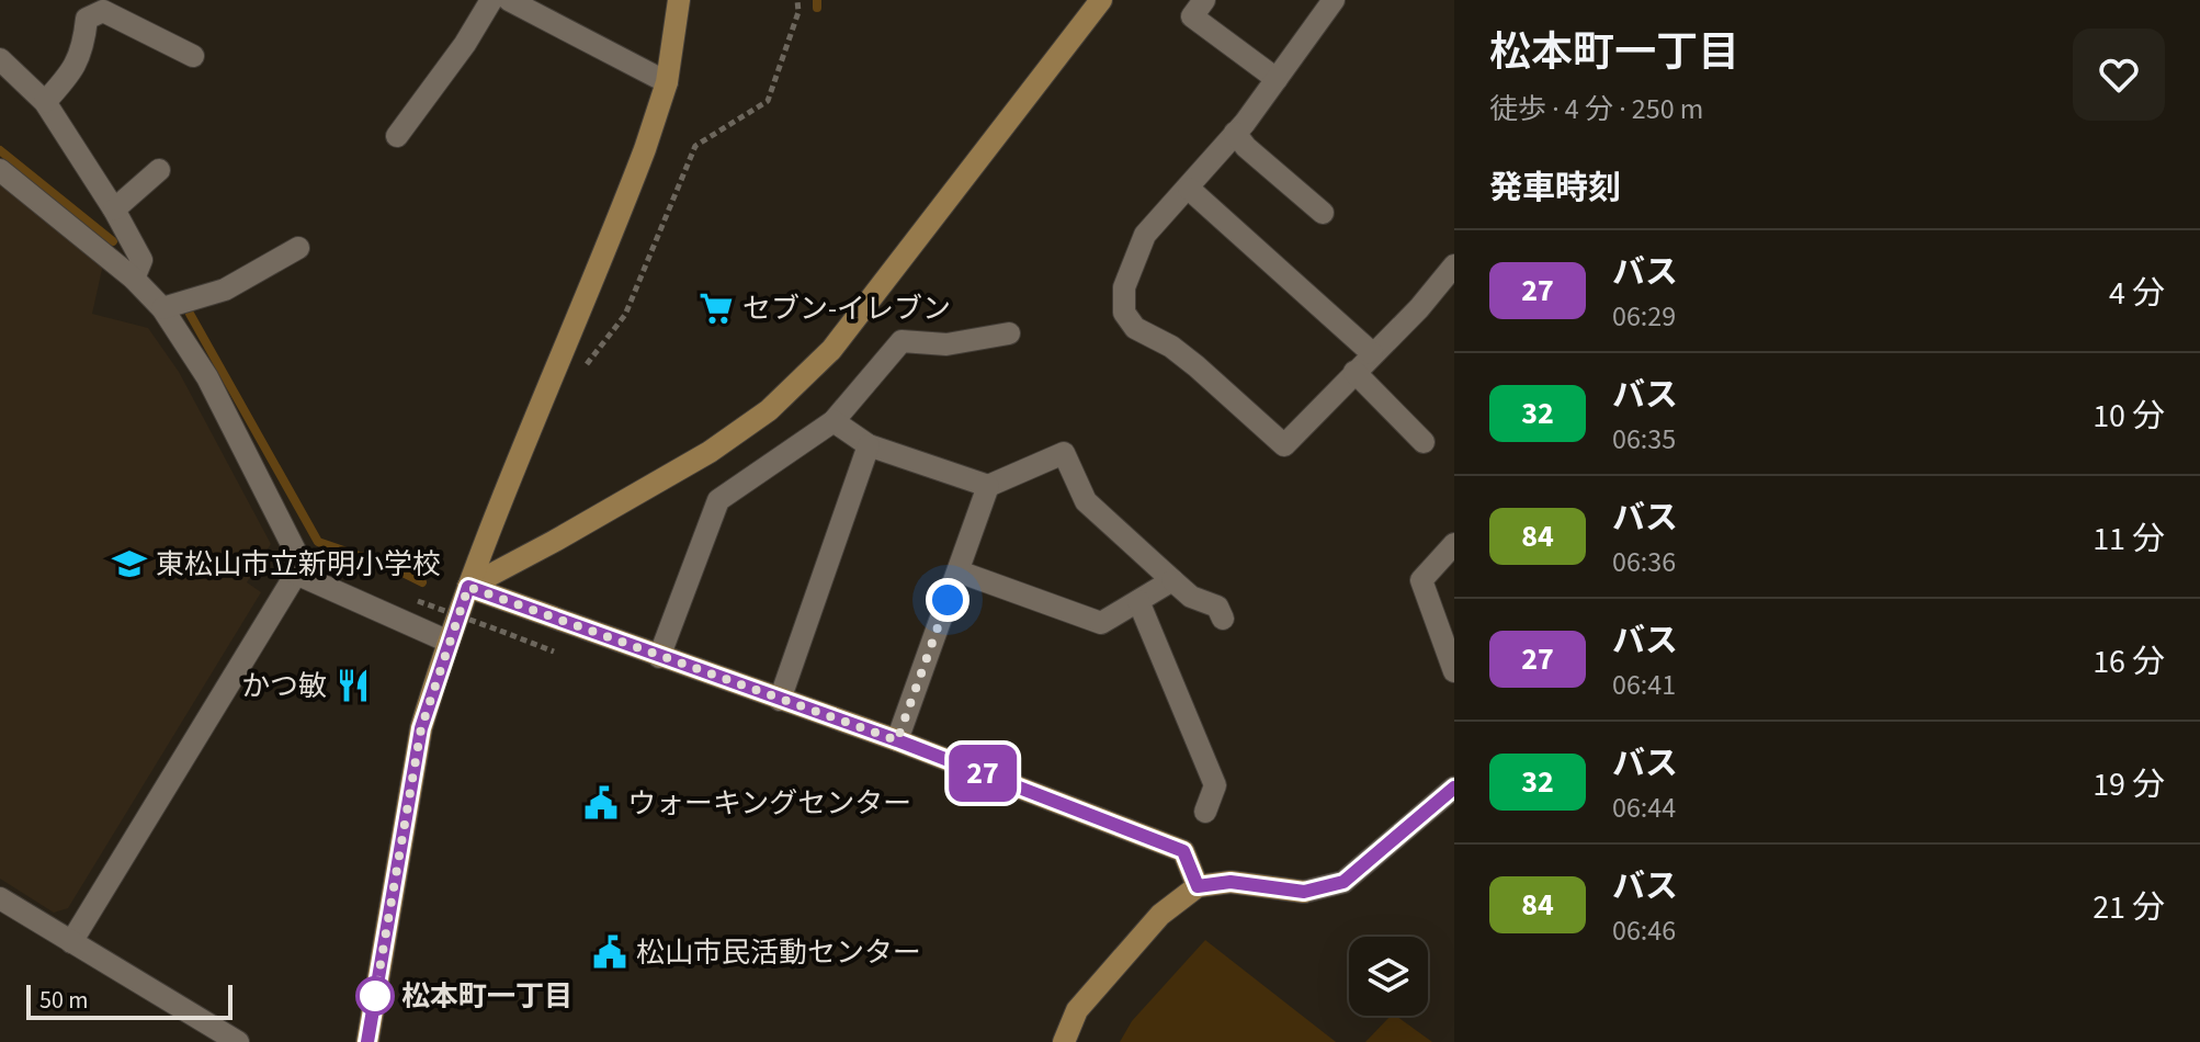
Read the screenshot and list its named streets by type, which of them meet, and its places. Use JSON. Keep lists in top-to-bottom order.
{
  "places": {
    "supermarket": ["セブン-イレブン"],
    "school or university": ["東松山市立新明小学校"],
    "restaurant": ["かつ敏"],
    "public building": ["ウォーキングセンター", "松山市民活動センター"],
    "other": ["松本町一丁目"]
  },
  "lines": ["bus line 27"],
  "scale_bar": "50 m",
  "page": {
    "on_map": "27",
    "heading": [
      ["松本町一丁目", "徒歩 · 4 分 · 250 m"],
      "発車時刻"
    ],
    "list": [
      {
        "mark": "27",
        "name": "バス",
        "note": "06:29",
        "value": "4 分"
      },
      {
        "mark": "32",
        "name": "バス",
        "note": "06:35",
        "value": "10 分"
      },
      {
        "mark": "84",
        "name": "バス",
        "note": "06:36",
        "value": "11 分"
      },
      {
        "mark": "27",
        "name": "バス",
        "note": "06:41",
        "value": "16 分"
      },
      {
        "mark": "32",
        "name": "バス",
        "note": "06:44",
        "value": "19 分"
      },
      {
        "mark": "84",
        "name": "バス",
        "note": "06:46",
        "value": "21 分"
      }
    ],
    "scale": "50 m"
  }
}
